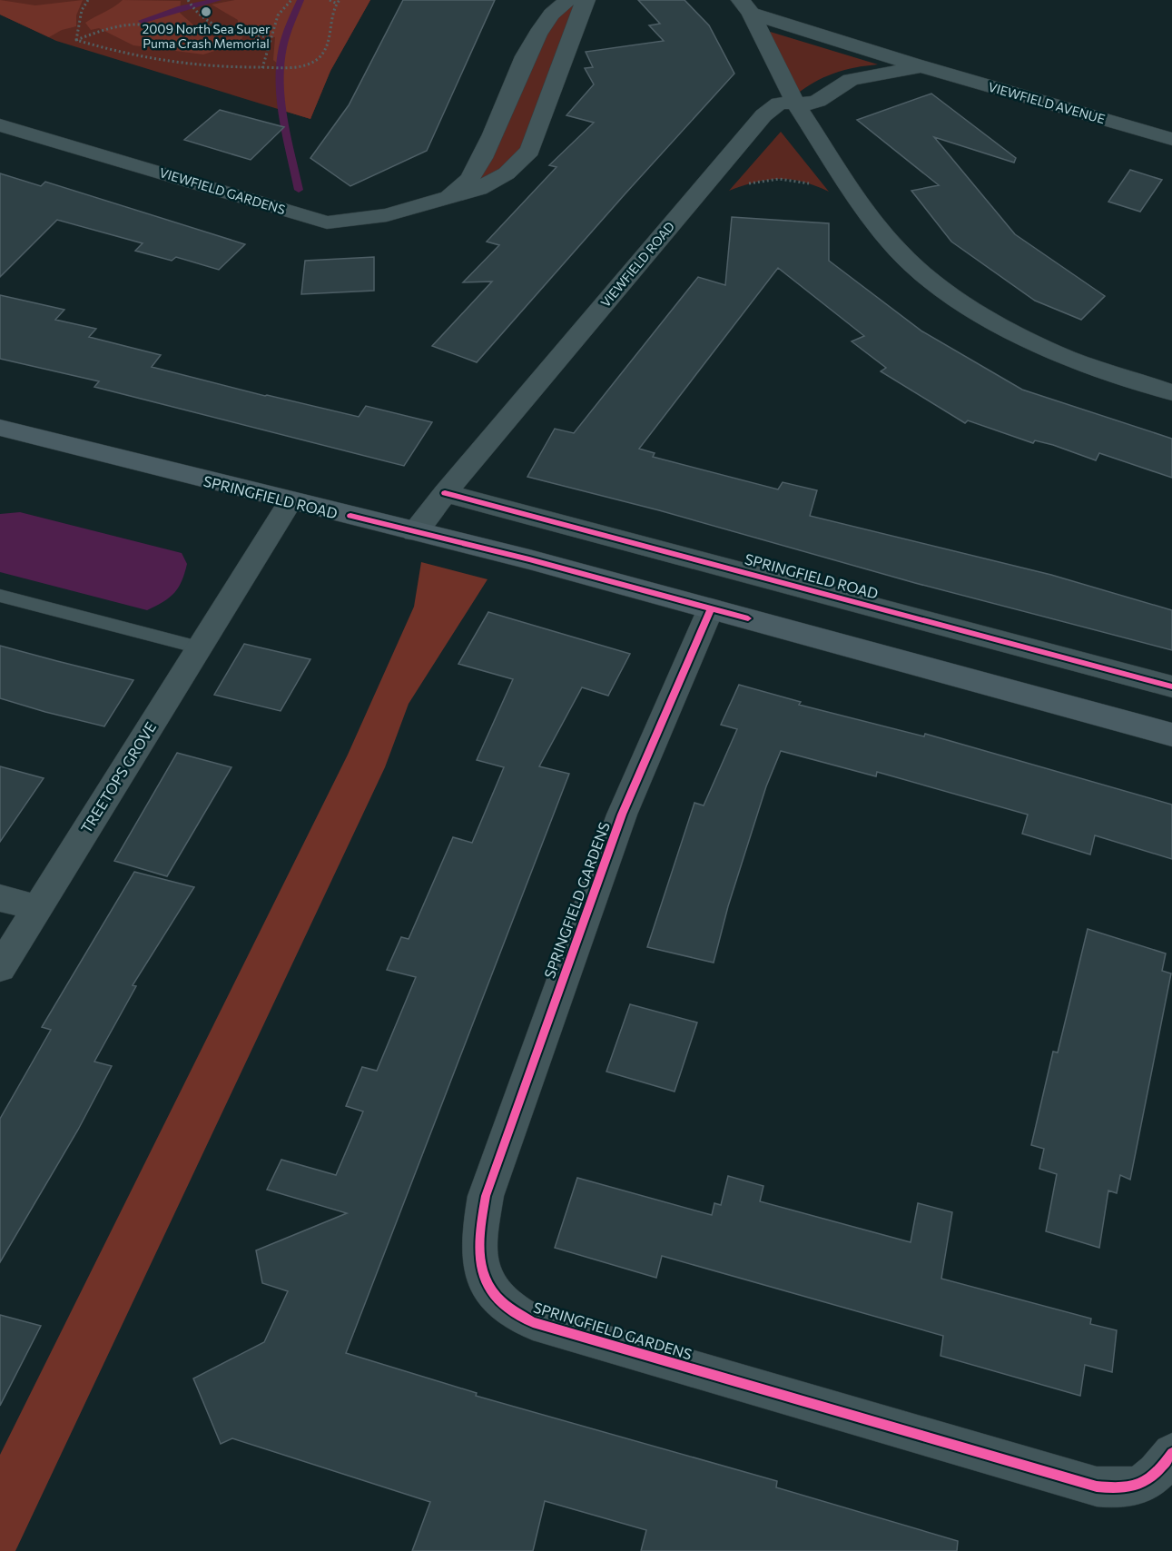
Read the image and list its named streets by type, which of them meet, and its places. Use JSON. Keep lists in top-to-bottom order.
{
  "streets": {
    "street": [
      "VIEWFIELD AVENUE",
      "VIEWFIELD GARDENS",
      "VIEWFIELD ROAD",
      "SPRINGFIELD ROAD",
      "TREETOPS GROVE",
      "SPRINGFIELD GARDENS"
    ]
  },
  "crossings": [
    ["VIEWFIELD AVENUE", "VIEWFIELD ROAD"],
    ["VIEWFIELD ROAD", "SPRINGFIELD ROAD"],
    ["SPRINGFIELD ROAD", "TREETOPS GROVE"],
    ["SPRINGFIELD ROAD", "SPRINGFIELD GARDENS"]
  ],
  "places": ["2009 North Sea Super Puma Crash Memorial"]
}
